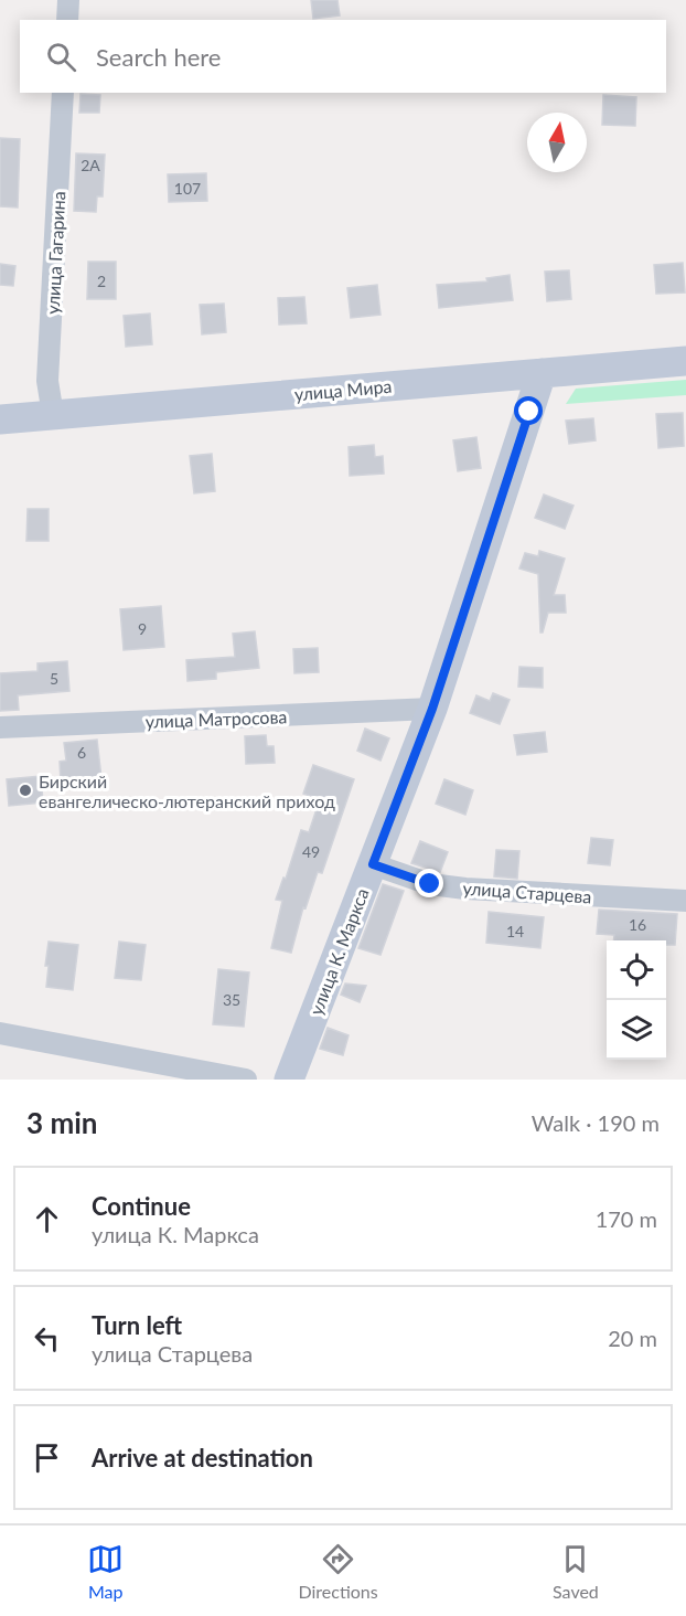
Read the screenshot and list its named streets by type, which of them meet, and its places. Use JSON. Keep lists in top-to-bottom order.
{
  "streets": {
    "main road": ["улица Мира", "улица К. Маркса"],
    "street": ["улица Гагарина", "улица Матросова", "улица Старцева"]
  },
  "crossings": [
    ["улица Гагарина", "улица Мира"],
    ["улица Мира", "улица К. Маркса"],
    ["улица Матросова", "улица К. Маркса"],
    ["улица Старцева", "улица К. Маркса"]
  ],
  "places": ["Бирский евангелическо-лютеранский приход"],
  "house_numbers": [
    "2А",
    "107",
    "2",
    "9",
    "5",
    "6",
    "49",
    "16",
    "14",
    "35"
  ],
  "north": "top",
  "page": {
    "search": "Search here",
    "heading": ["3 min", "Walk · 190 m"],
    "list": [
      ["Continue", "улица К. Маркса", "170 m"],
      ["Turn left", "улица Старцева", "20 m"],
      "Arrive at destination"
    ],
    "nav": ["Map", "Directions", "Saved"]
  }
}
